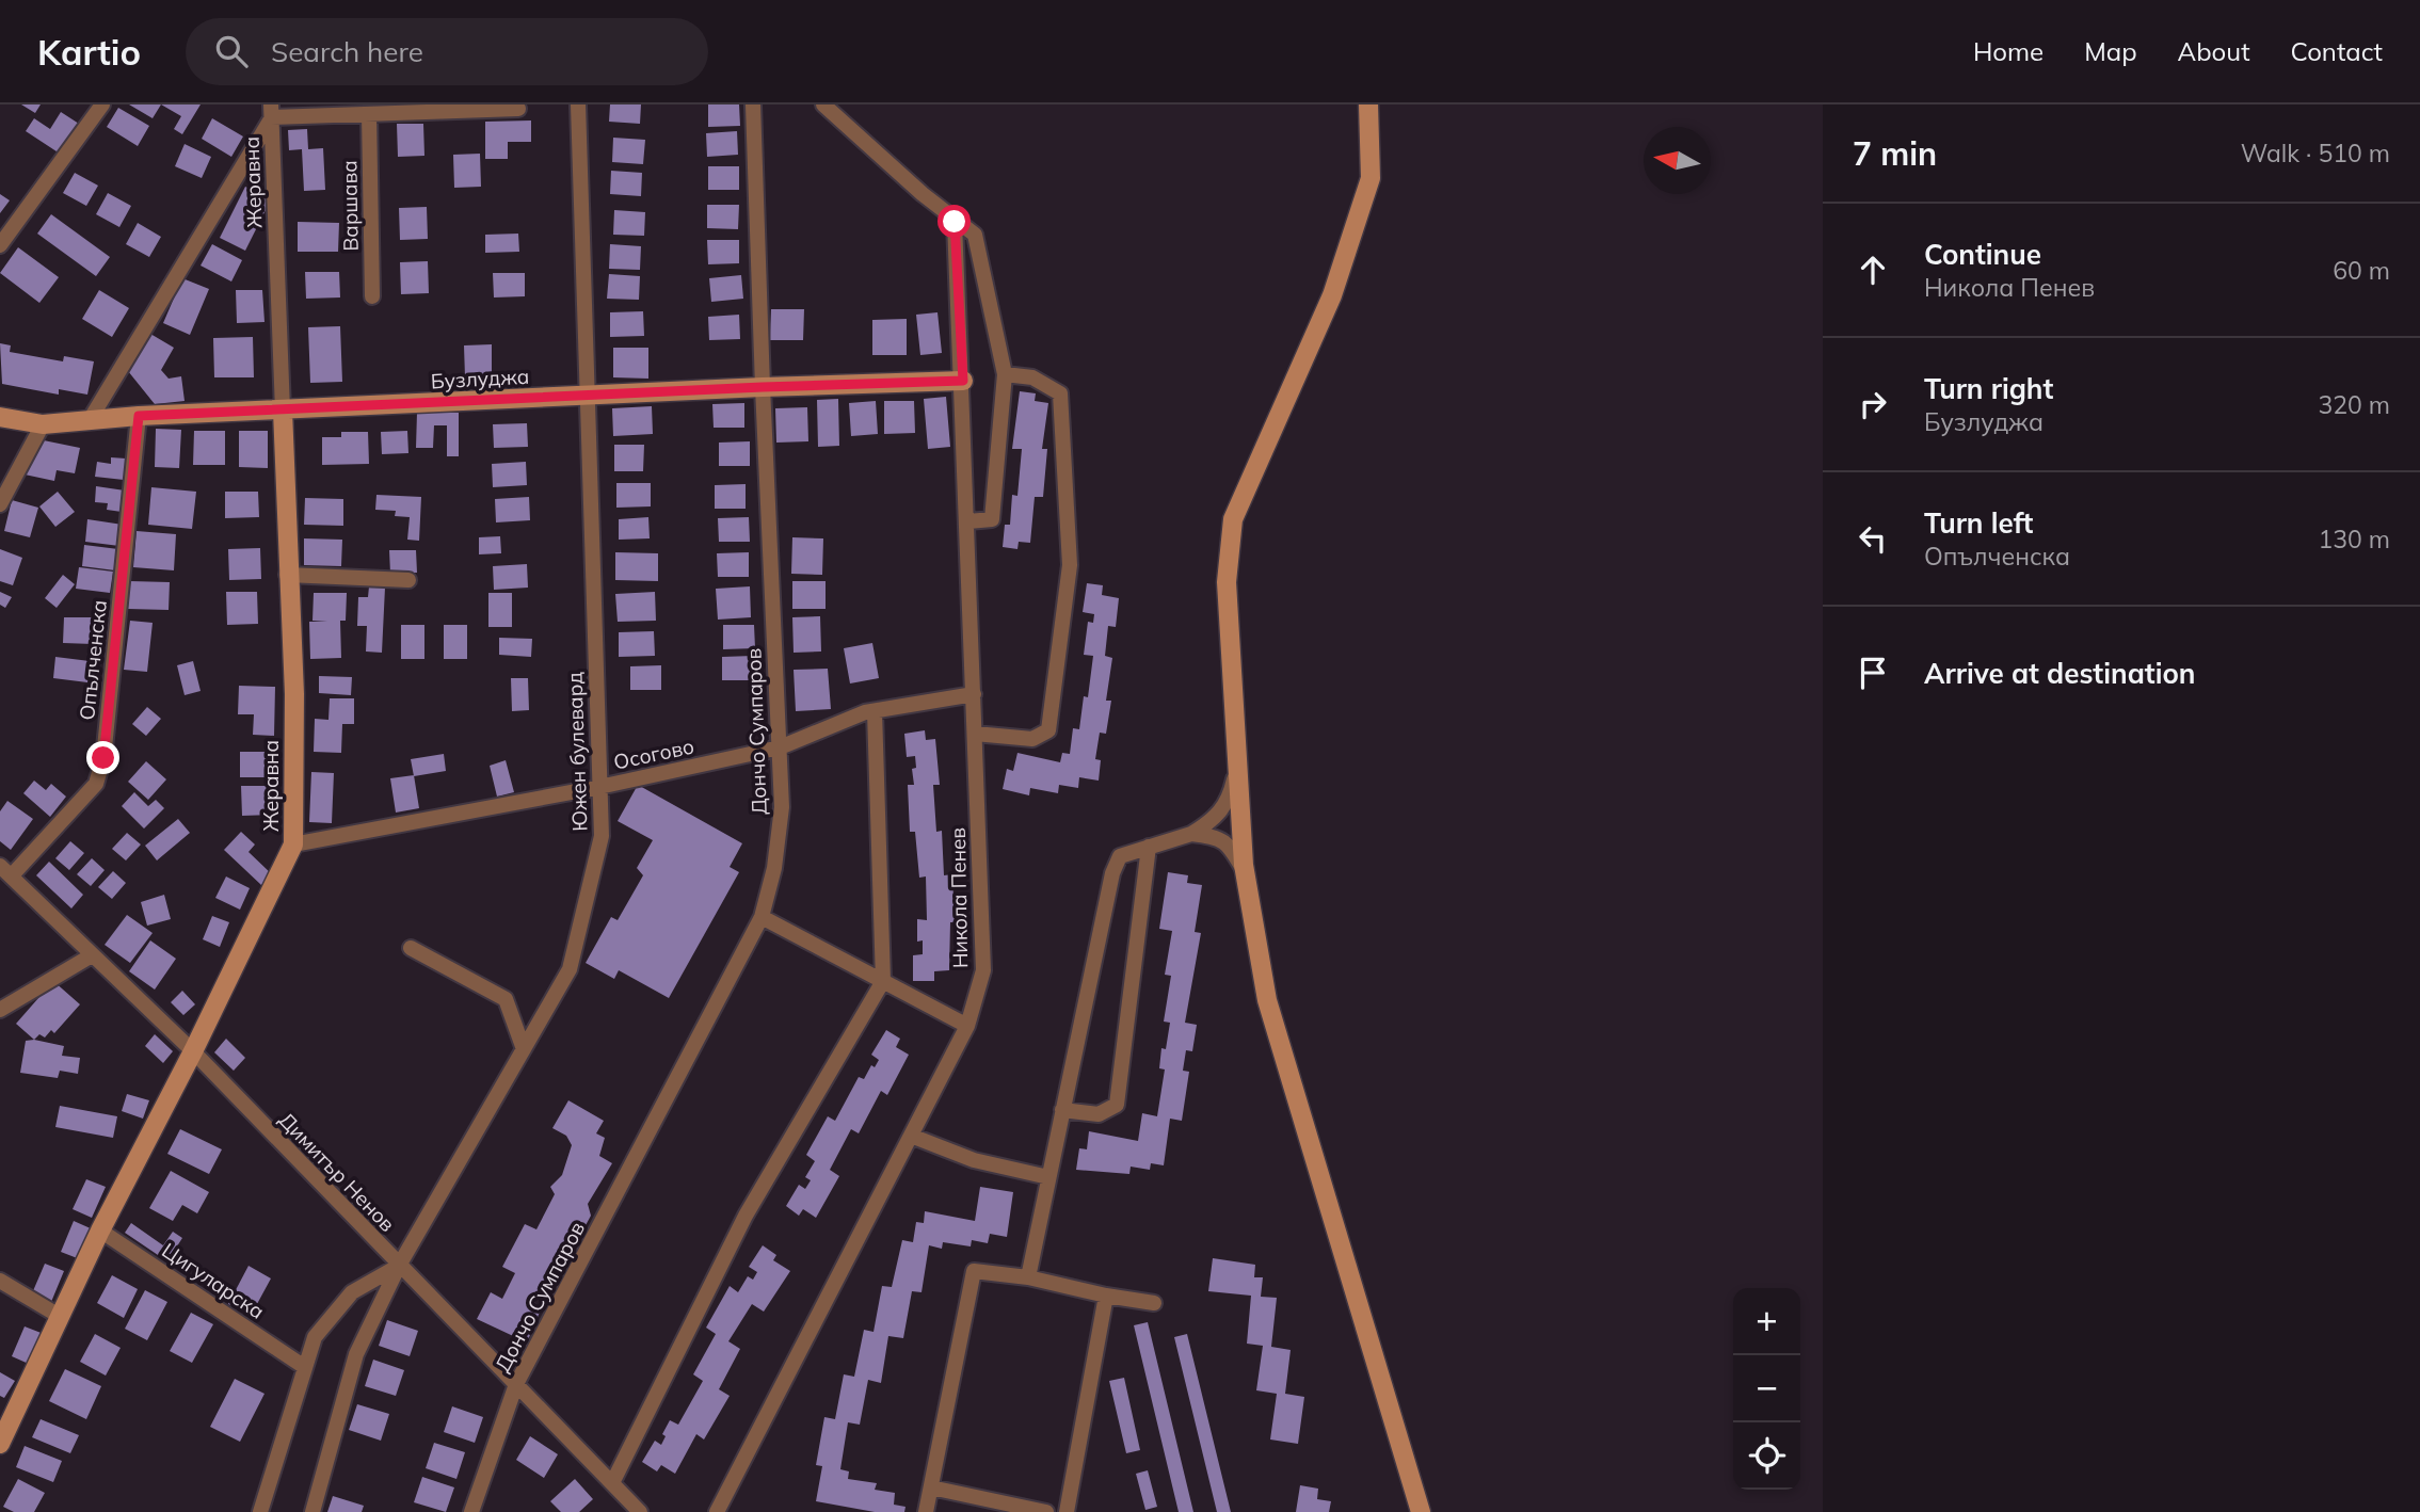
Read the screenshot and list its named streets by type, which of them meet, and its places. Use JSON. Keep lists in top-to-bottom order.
{
  "streets": {
    "street": [
      "Жеравна",
      "Варшава",
      "Бузлуджа",
      "Опълченска",
      "Дончо Сумпаров",
      "Южен булевард",
      "Осогово",
      "Никола Пенев",
      "Димитър Ненов",
      "Цигуларска"
    ]
  },
  "crossings": [
    ["Жеравна", "Бузлуджа"],
    ["Жеравна", "Осогово"],
    ["Жеравна", "Димитър Ненов"],
    ["Жеравна", "Цигуларска"],
    ["Бузлуджа", "Опълченска"],
    ["Бузлуджа", "Дончо Сумпаров"],
    ["Бузлуджа", "Южен булевард"],
    ["Бузлуджа", "Никола Пенев"],
    ["Опълченска", "Димитър Ненов"],
    ["Дончо Сумпаров", "Осогово"],
    ["Дончо Сумпаров", "Димитър Ненов"],
    ["Южен булевард", "Осогово"],
    ["Южен булевард", "Димитър Ненов"],
    ["Осогово", "Никола Пенев"]
  ],
  "north": "left",
  "page": {
    "header": "Kartio",
    "search": "Search here",
    "nav": [
      "Home",
      "Map",
      "About",
      "Contact"
    ],
    "heading": ["7 min", "Walk · 510 m"],
    "list": [
      ["Continue", "Никола Пенев", "60 m"],
      ["Turn right", "Бузлуджа", "320 m"],
      ["Turn left", "Опълченска", "130 m"],
      "Arrive at destination"
    ],
    "map_buttons": ["+", "−"]
  }
}
